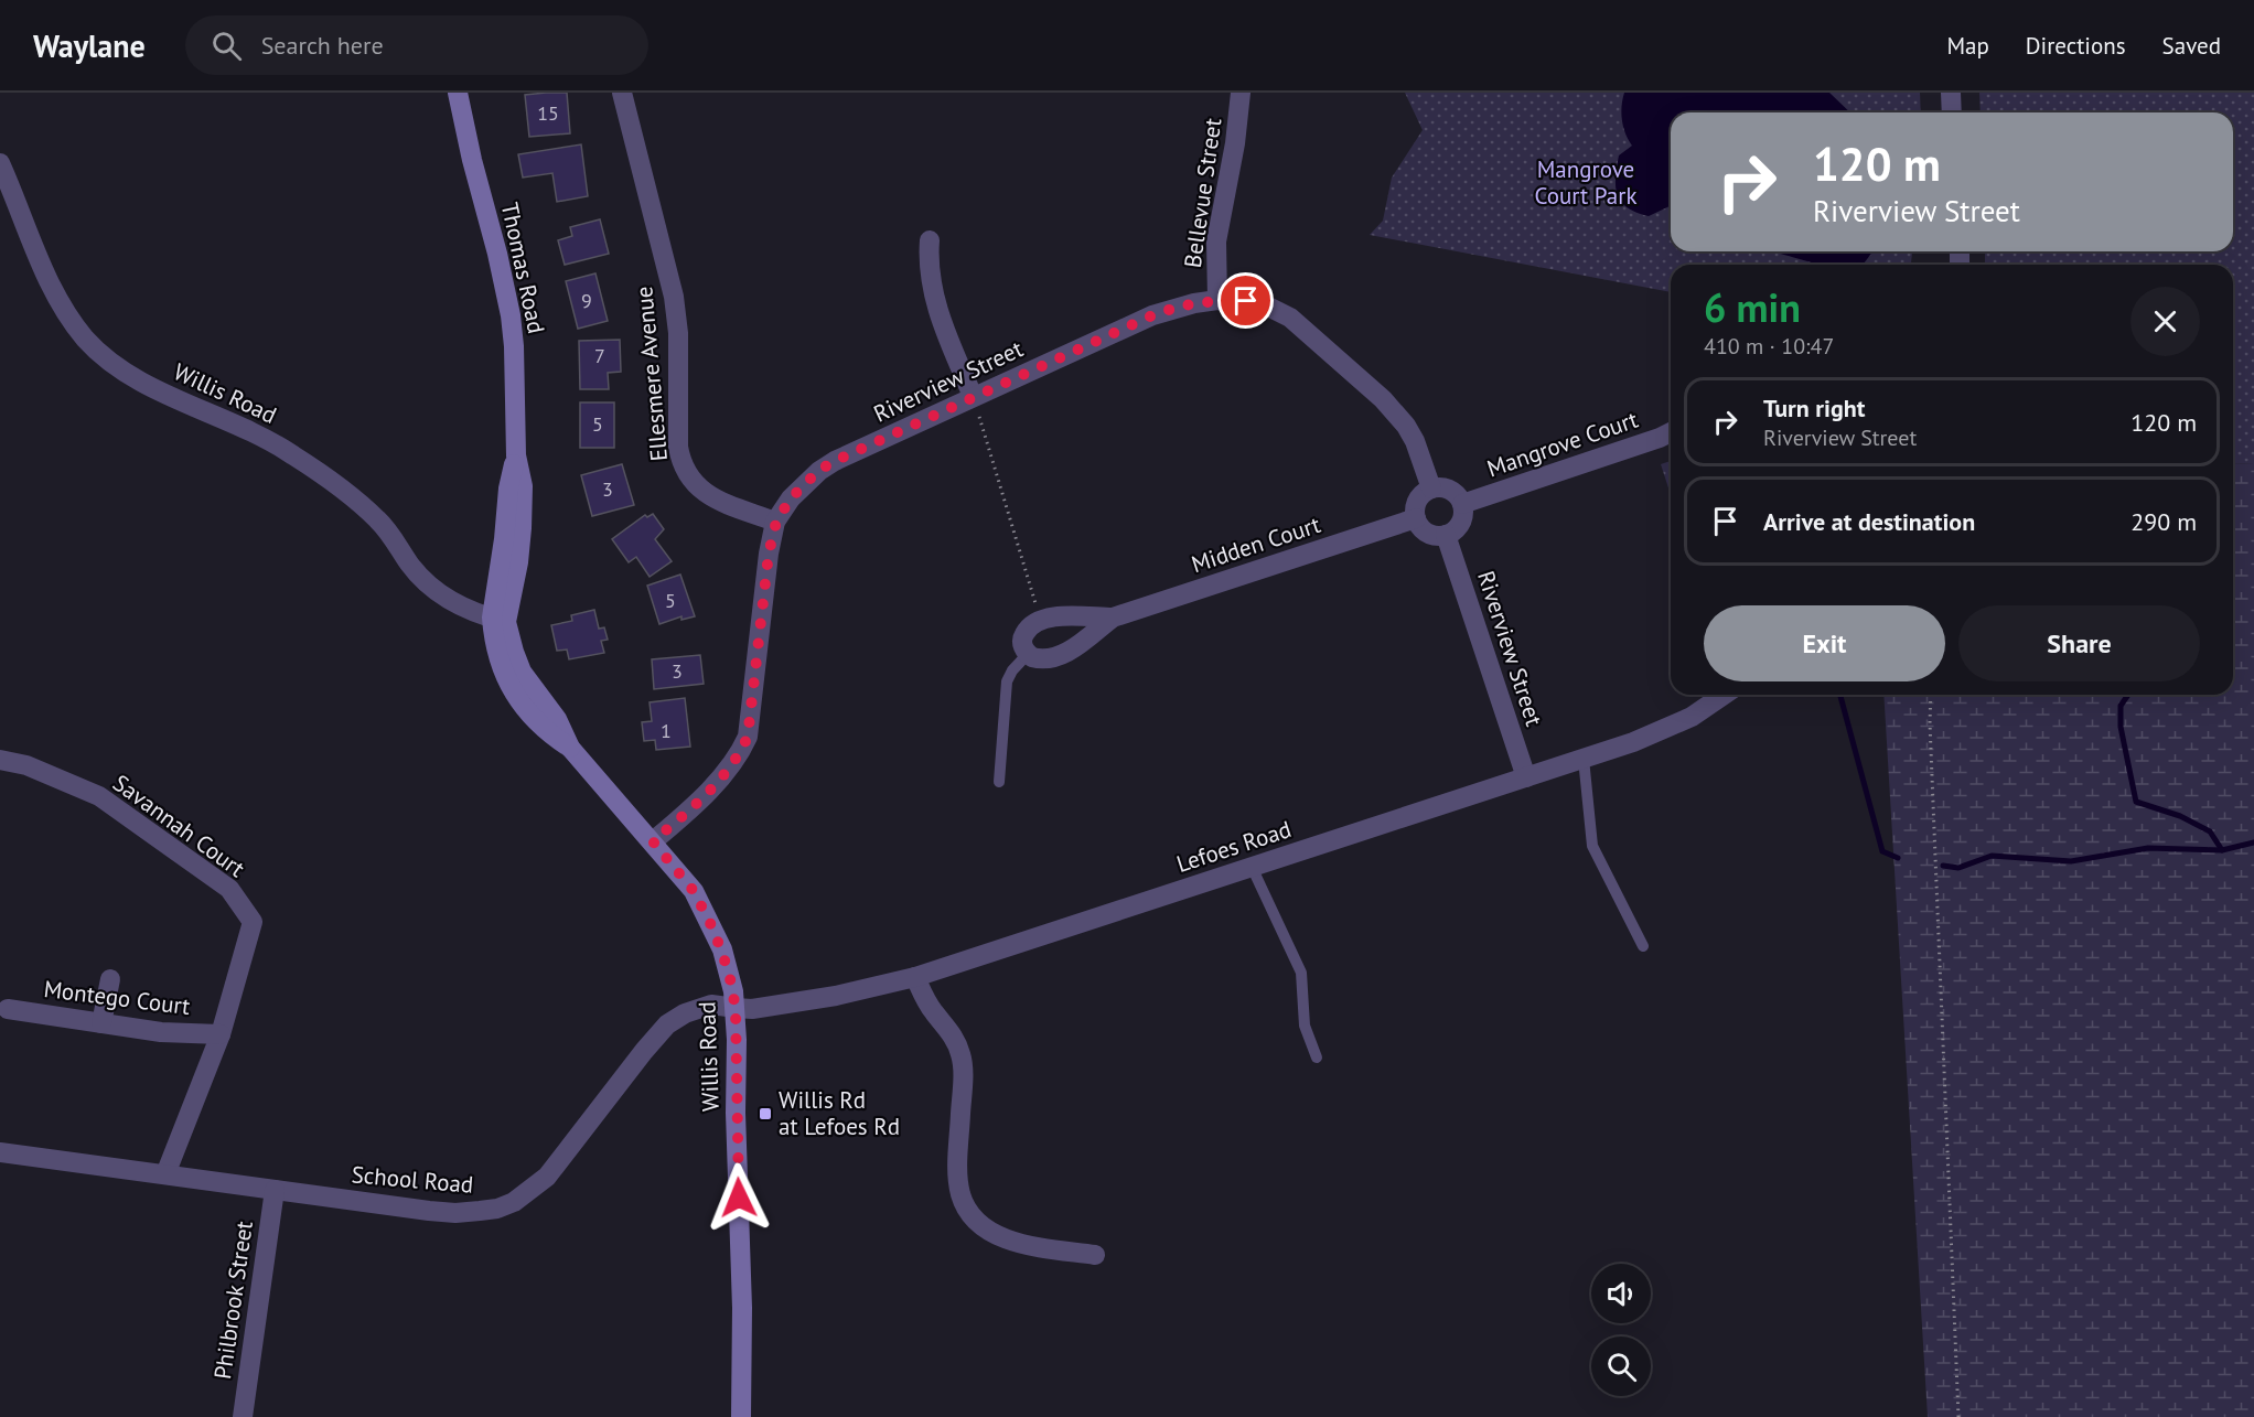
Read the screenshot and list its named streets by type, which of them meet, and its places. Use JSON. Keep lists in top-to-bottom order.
{
  "streets": {
    "main road": ["Thomas Road", "Willis Road"],
    "street": [
      "Bellevue Street",
      "Ellesmere Avenue",
      "Riverview Street",
      "Mangrove Court",
      "Midden Court",
      "Savannah Court",
      "Lefoes Road",
      "Montego Court",
      "School Road",
      "Philbrook Street"
    ]
  },
  "crossings": [
    ["Bellevue Street", "Riverview Street"],
    ["Thomas Road", "Willis Road"],
    ["Ellesmere Avenue", "Riverview Street"],
    ["Riverview Street", "Willis Road"],
    ["Riverview Street", "Mangrove Court"],
    ["Riverview Street", "Midden Court"],
    ["Riverview Street", "Lefoes Road"],
    ["Willis Road", "Lefoes Road"],
    ["Willis Road", "School Road"],
    ["Mangrove Court", "Midden Court"],
    ["Savannah Court", "Montego Court"],
    ["Savannah Court", "School Road"],
    ["Lefoes Road", "School Road"],
    ["School Road", "Philbrook Street"]
  ],
  "parks": ["Mangrove Court Park"],
  "places": {
    "transit": ["Willis Rd at Lefoes Rd"]
  },
  "house_numbers": [
    "15",
    "9",
    "7",
    "5",
    "3",
    "5",
    "3",
    "1"
  ],
  "page": {
    "header": "Waylane",
    "search": "Search here",
    "nav": ["Map", "Directions", "Saved"],
    "turn": ["120 m", "Riverview Street"],
    "heading": ["6 min", "410 m · 10:47"],
    "list": [
      {
        "name": "Turn right",
        "note": "Riverview Street",
        "value": "120 m"
      },
      {
        "name": "Arrive at destination",
        "value": "290 m"
      }
    ],
    "buttons": ["Exit", "Share"]
  }
}
